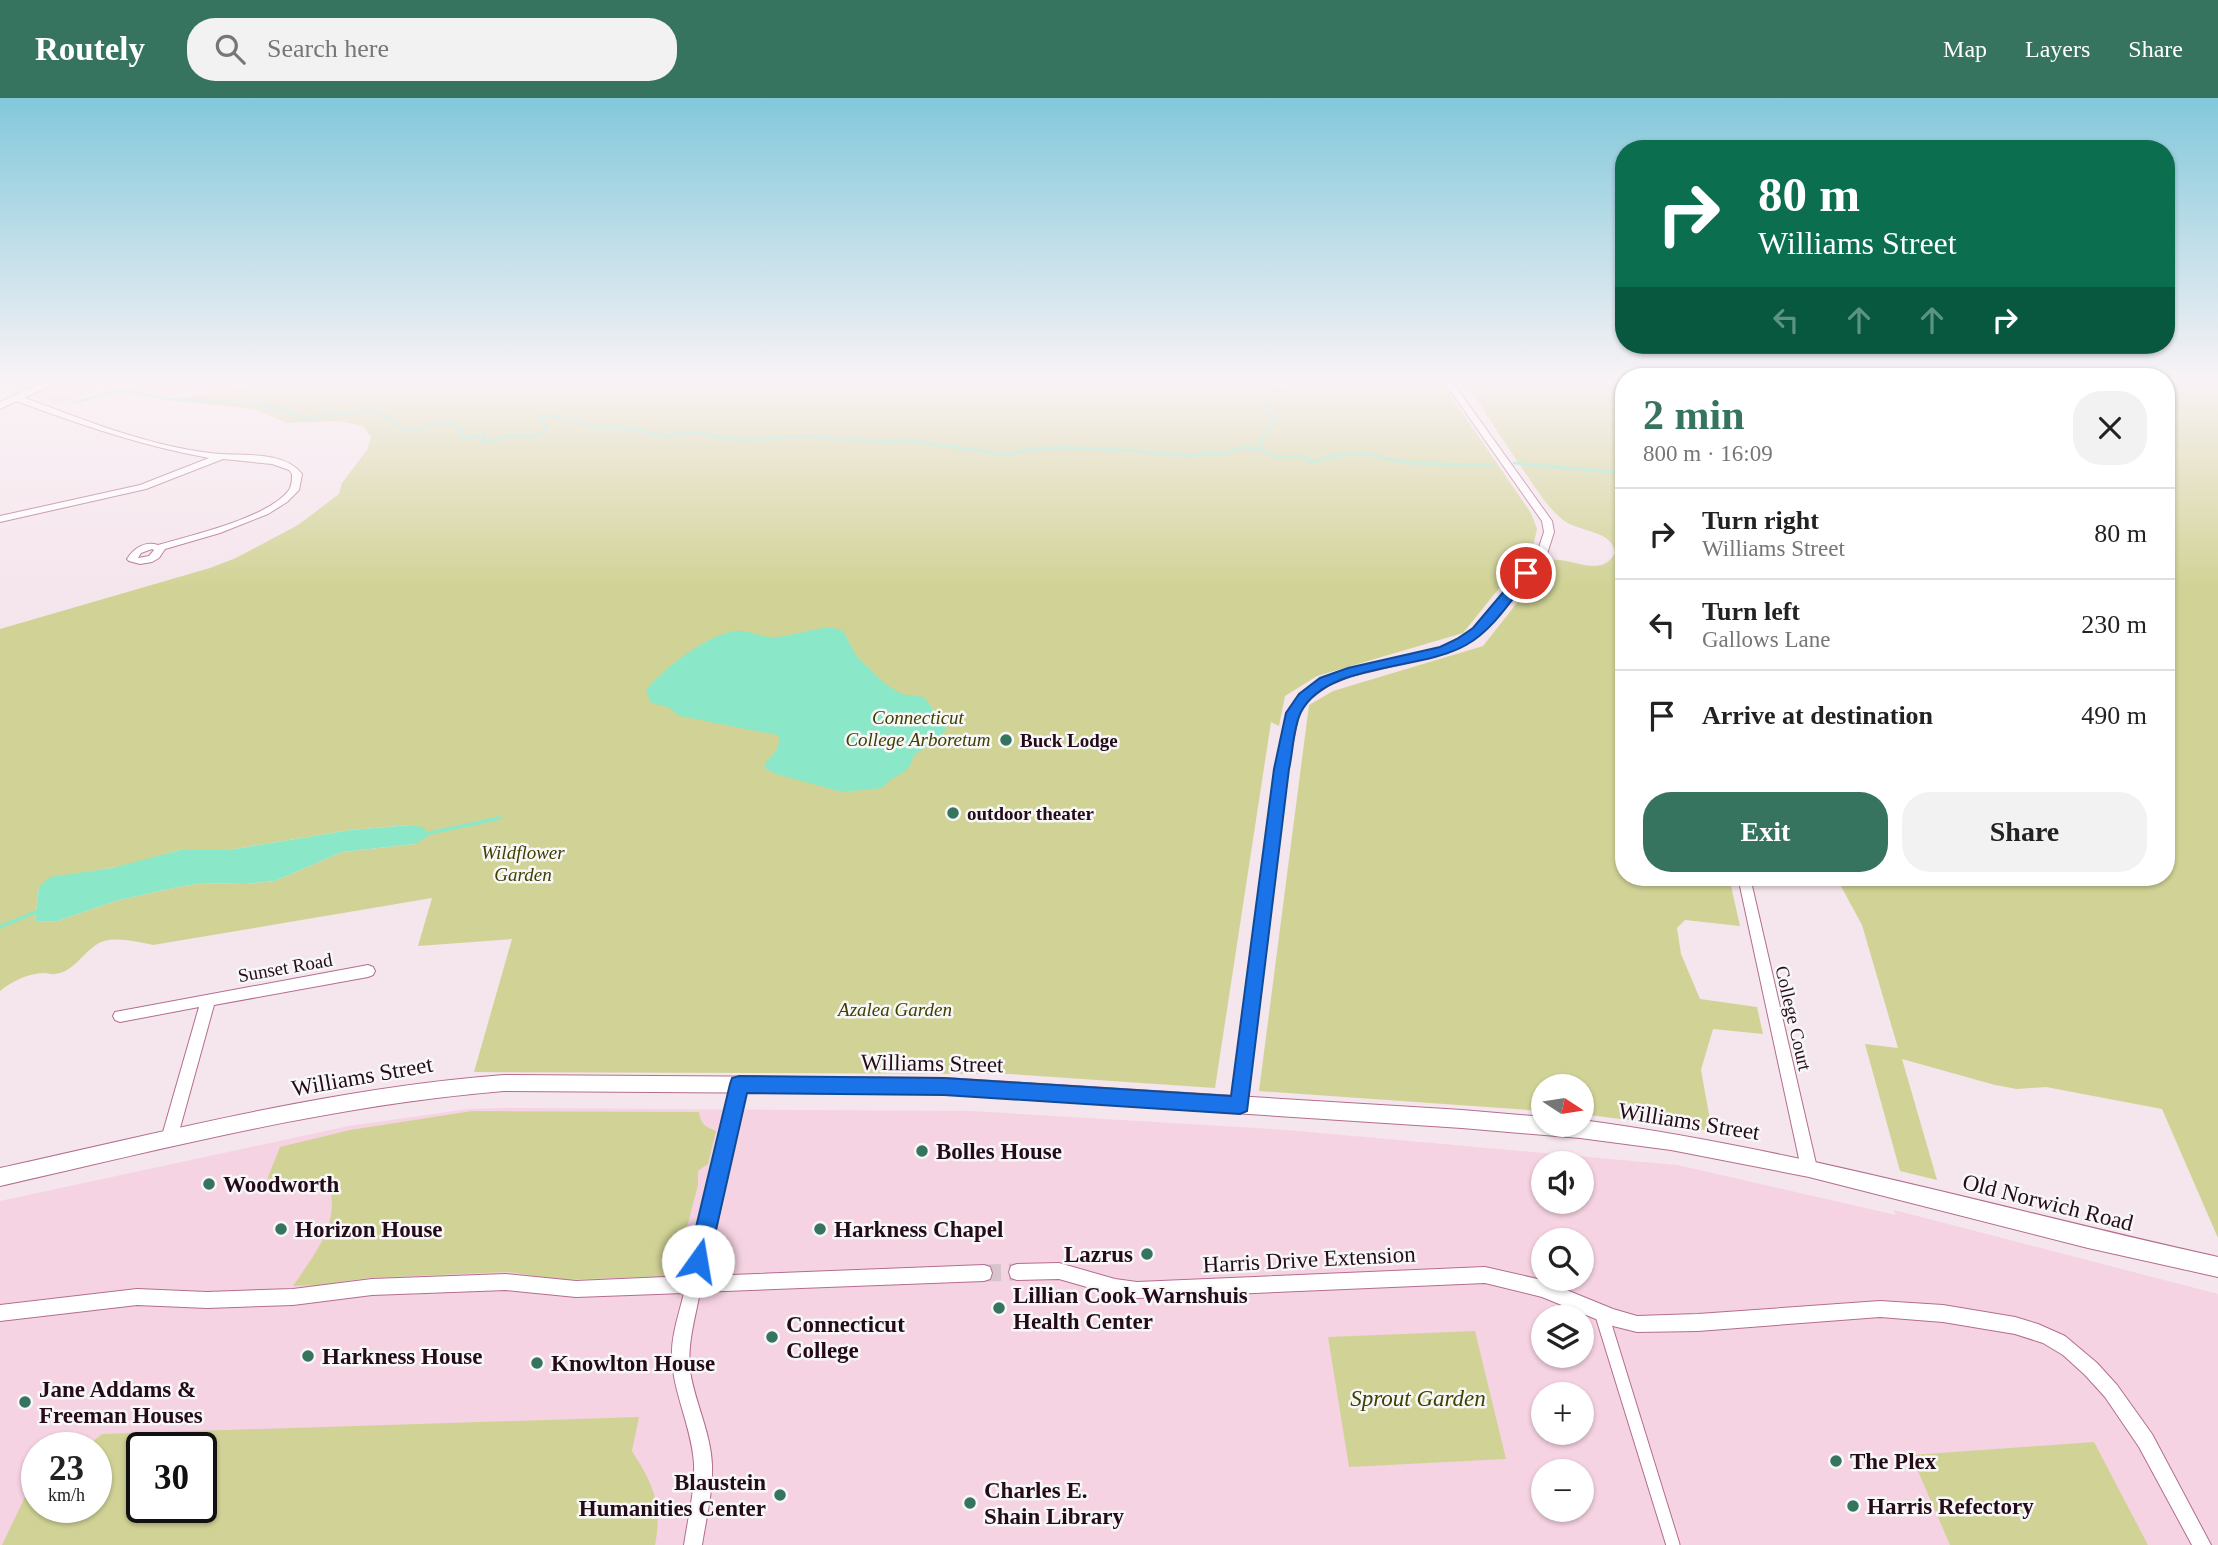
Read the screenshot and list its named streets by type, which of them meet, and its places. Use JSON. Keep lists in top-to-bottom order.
{
  "streets": {
    "street": [
      "Sunset Road",
      "College Court",
      "Williams Street",
      "Old Norwich Road",
      "Harris Drive Extension"
    ]
  },
  "crossings": [
    ["College Court", "Williams Street"],
    ["Williams Street", "Old Norwich Road"]
  ],
  "parks": [
    "Connecticut College Arboretum",
    "Wildflower Garden",
    "Azalea Garden",
    "Sprout Garden"
  ],
  "places": [
    "Buck Lodge",
    "outdoor theater",
    "Bolles House",
    "Woodworth",
    "Horizon House",
    "Harkness Chapel",
    "Lazrus",
    "Lillian Cook Warnshuis Health Center",
    "Connecticut College",
    "Harkness House",
    "Knowlton House",
    "Jane Addams & Freeman Houses",
    "The Plex",
    "Blaustein Humanities Center",
    "Charles E. Shain Library",
    "Harris Refectory"
  ],
  "north": "right",
  "page": {
    "header": "Routely",
    "search": "Search here",
    "nav": ["Map", "Layers", "Share"],
    "turn": ["80 m", "Williams Street"],
    "heading": ["2 min", "800 m · 16:09"],
    "list": [
      {
        "name": "Turn right",
        "note": "Williams Street",
        "value": "80 m"
      },
      {
        "name": "Turn left",
        "note": "Gallows Lane",
        "value": "230 m"
      },
      {
        "name": "Arrive at destination",
        "value": "490 m"
      }
    ],
    "buttons": ["Exit", "Share"],
    "map_buttons": ["+", "−"],
    "speed": "23 km/h",
    "limit": "30"
  }
}
